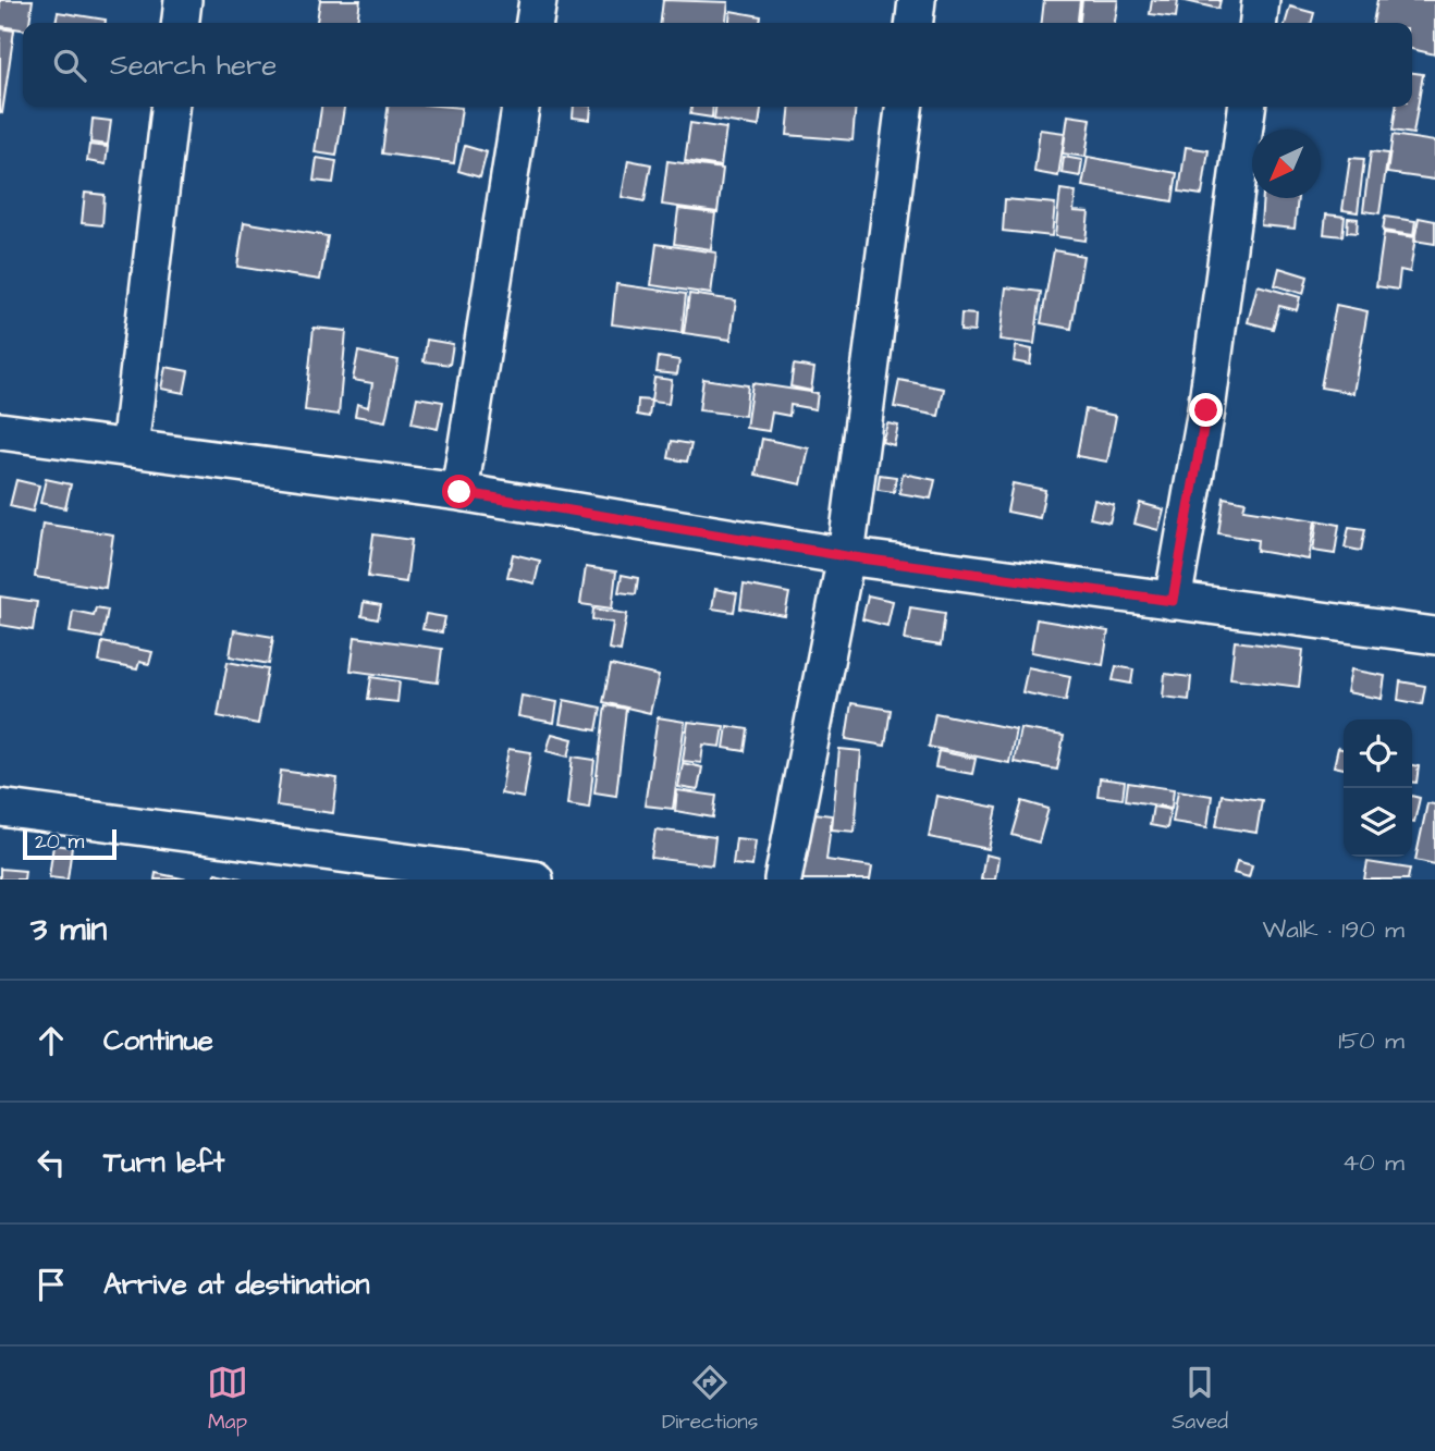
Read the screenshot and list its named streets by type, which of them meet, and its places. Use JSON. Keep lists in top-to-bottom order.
{
  "scale_bar": "20 m",
  "north": "bottom left",
  "page": {
    "search": "Search here",
    "scale": "20 m",
    "heading": ["3 min", "Walk · 190 m"],
    "list": [
      ["Continue", "150 m"],
      ["Turn left", "40 m"],
      "Arrive at destination"
    ],
    "nav": ["Map", "Directions", "Saved"]
  }
}
